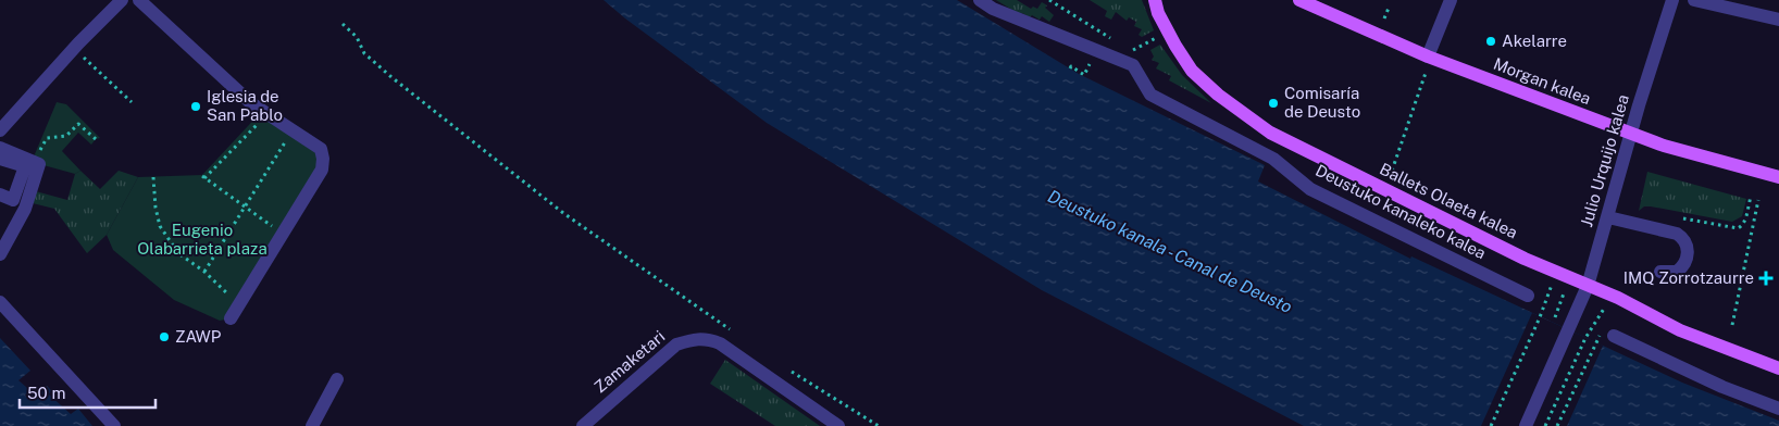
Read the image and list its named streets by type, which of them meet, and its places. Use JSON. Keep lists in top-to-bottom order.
{
  "streets": {
    "main road": ["Morgan kalea", "Ballets Olaeta kalea"],
    "street": ["Julio Urquijo kalea", "Deustuko kanaleko kalea", "Zamaketari"]
  },
  "crossings": [
    ["Morgan kalea", "Julio Urquijo kalea"],
    ["Julio Urquijo kalea", "Ballets Olaeta kalea"]
  ],
  "water": ["Deustuko kanala - Canal de Deusto"],
  "parks": ["Eugenio Olabarrieta plaza"],
  "places": {
    "other": [
      "Akelarre",
      "Comisaría de Deusto",
      "Iglesia de San Pablo",
      "ZAWP"
    ],
    "health": ["IMQ Zorrotzaurre"]
  },
  "scale_bar": "50 m"
}
